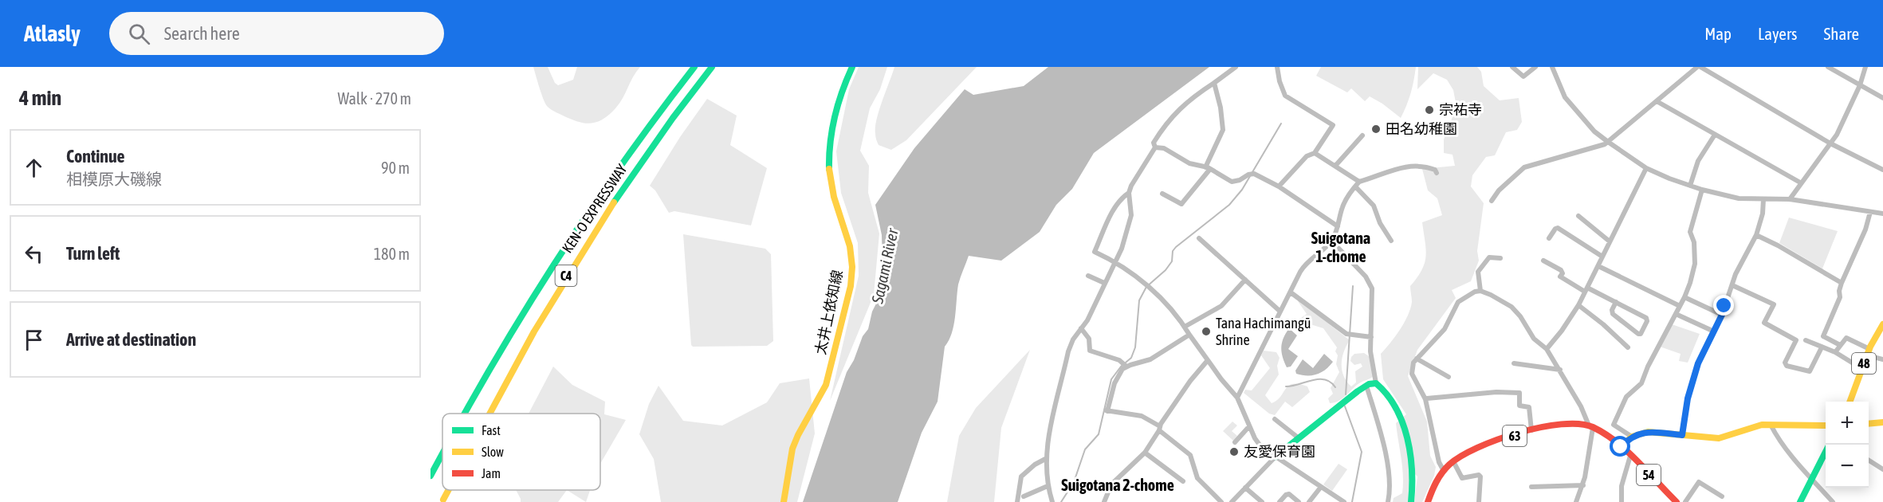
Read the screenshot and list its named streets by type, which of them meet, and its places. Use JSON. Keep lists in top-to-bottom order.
{
  "streets": {
    "main road": [
      "KEN-O EXPRESSWAY",
      "C4",
      "太井上依知線",
      "48",
      "63",
      "54"
    ]
  },
  "crossings": [
    ["63", "54"]
  ],
  "districts": ["Suigotana 1-chome", "Suigotana 2-chome"],
  "water": ["Sagami River"],
  "places": [
    "宗祐寺",
    "田名幼稚園",
    "Tana Hachimangū Shrine",
    "友愛保育園"
  ],
  "legend": ["Fast", "Slow", "Jam"],
  "page": {
    "header": "Atlasly",
    "search": "Search here",
    "nav": ["Map", "Layers", "Share"],
    "heading": ["4 min", "Walk · 270 m"],
    "list": [
      ["Continue", "相模原大磯線", "90 m"],
      ["Turn left", "180 m"],
      "Arrive at destination"
    ],
    "map_buttons": ["+", "−"]
  }
}
